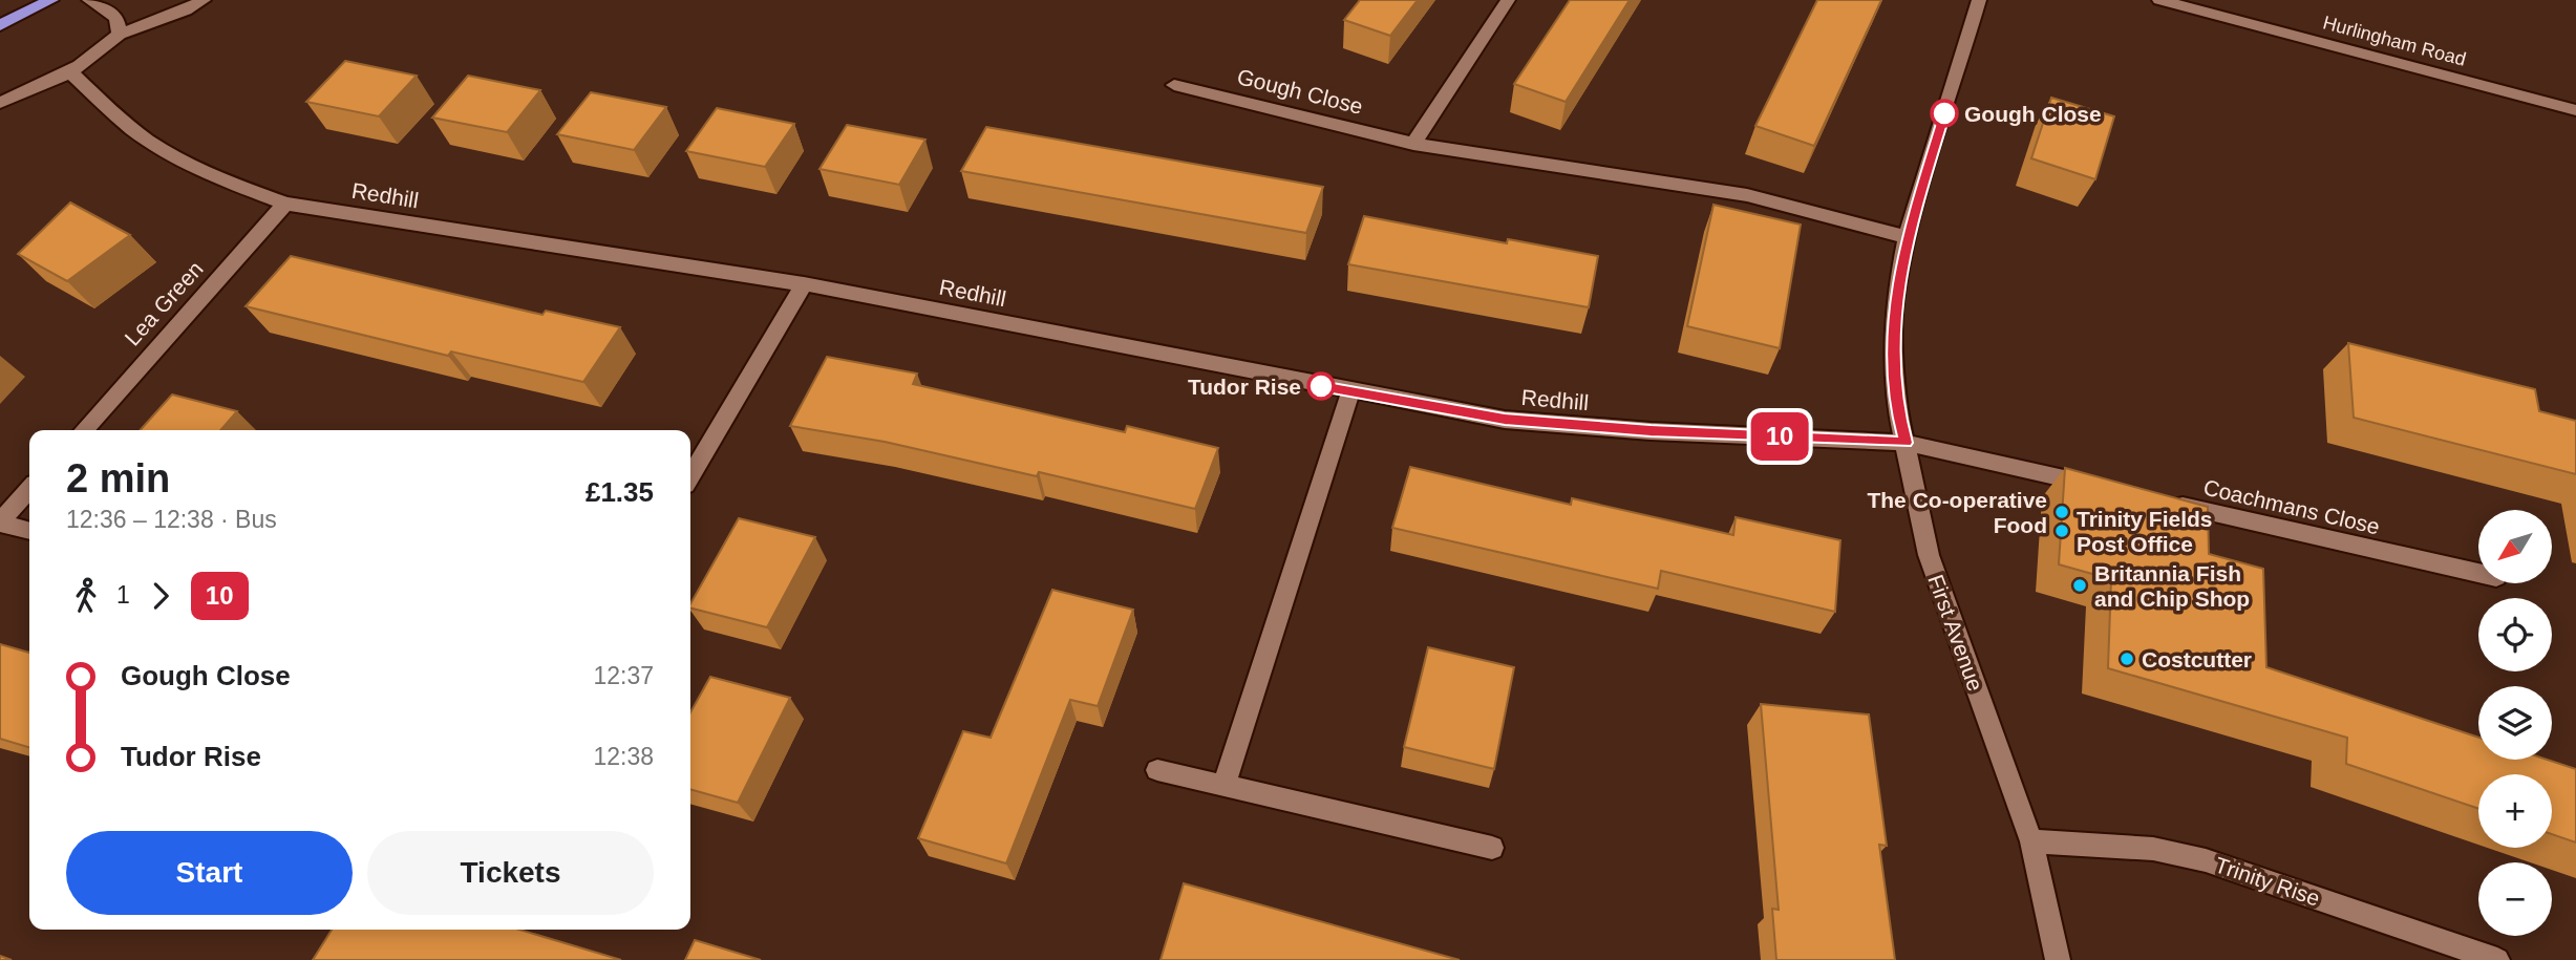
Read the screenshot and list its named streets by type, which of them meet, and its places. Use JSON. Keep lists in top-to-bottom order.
{
  "streets": {
    "street": [
      "Hurlingham Road",
      "Gough Close",
      "Redhill",
      "Lea Green",
      "Coachmans Close",
      "First Avenue",
      "Trinity Rise"
    ]
  },
  "crossings": [
    ["Gough Close", "First Avenue"],
    ["Redhill", "Lea Green"],
    ["Redhill", "First Avenue"],
    ["First Avenue", "Trinity Rise"]
  ],
  "places": [
    "Gough Close",
    "Tudor Rise",
    "The Co-operative Food",
    "Trinity Fields Post Office",
    "Britannia Fish and Chip Shop",
    "Costcutter"
  ],
  "lines": ["bus line 10"],
  "north": "bottom left",
  "page": {
    "on_map": "10",
    "heading": ["2 min", "12:36 – 12:38 · Bus", "£1.35"],
    "map_buttons": ["+", "−"],
    "legs": ["1", "10"],
    "list": [
      {
        "name": "Gough Close",
        "value": "12:37"
      },
      {
        "name": "Tudor Rise",
        "value": "12:38"
      }
    ],
    "buttons": ["Start", "Tickets"]
  }
}
